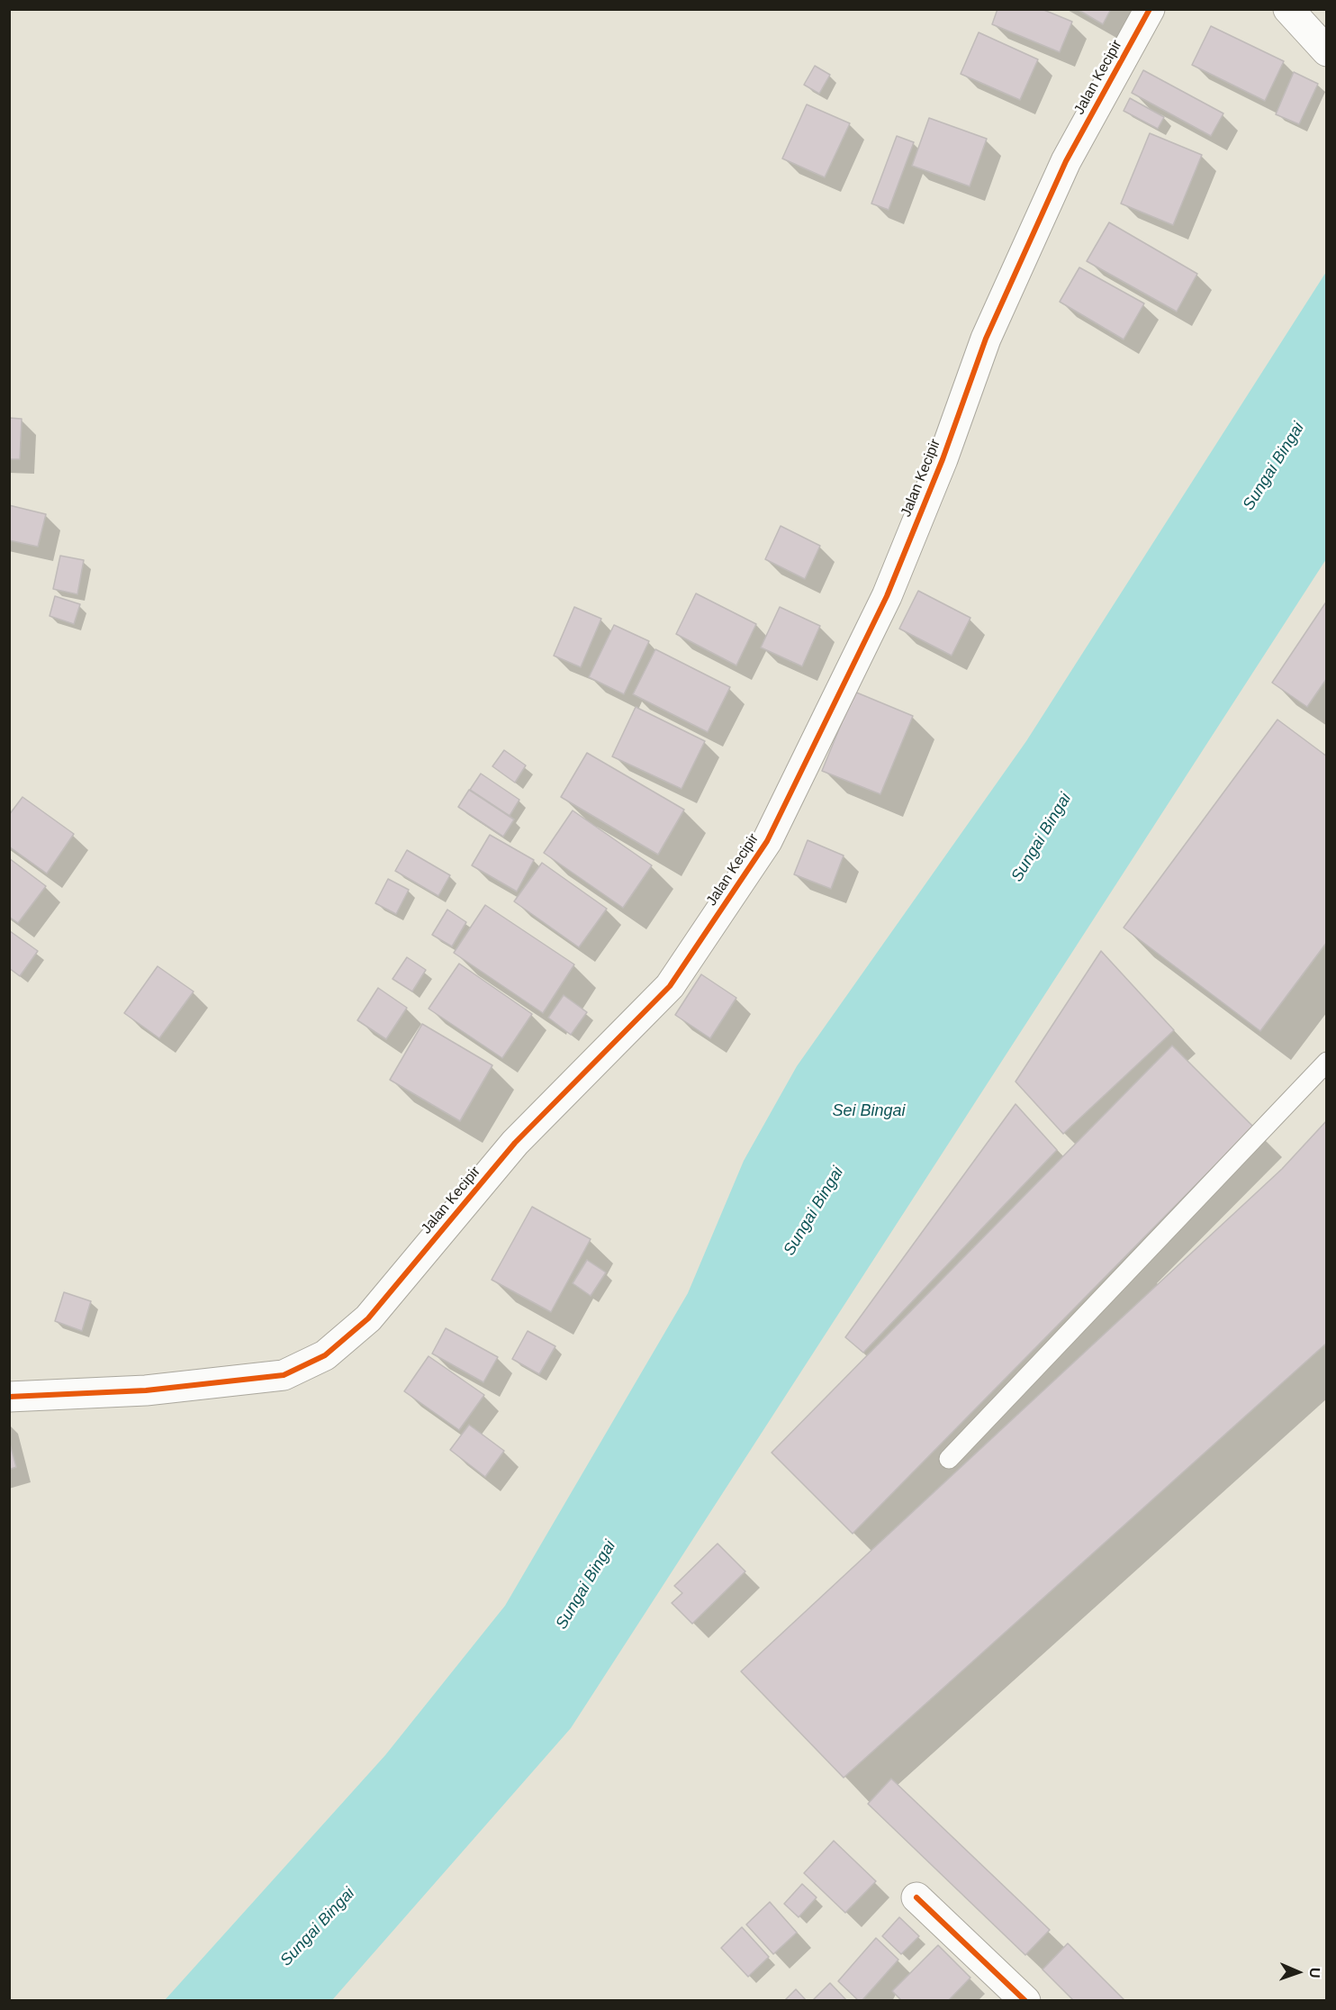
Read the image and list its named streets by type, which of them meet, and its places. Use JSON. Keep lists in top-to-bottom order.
{
  "streets": {
    "street": ["Jalan Kecipir"]
  },
  "water": ["Sungai Bingai", "Sei Bingai"],
  "north": "right"
}
